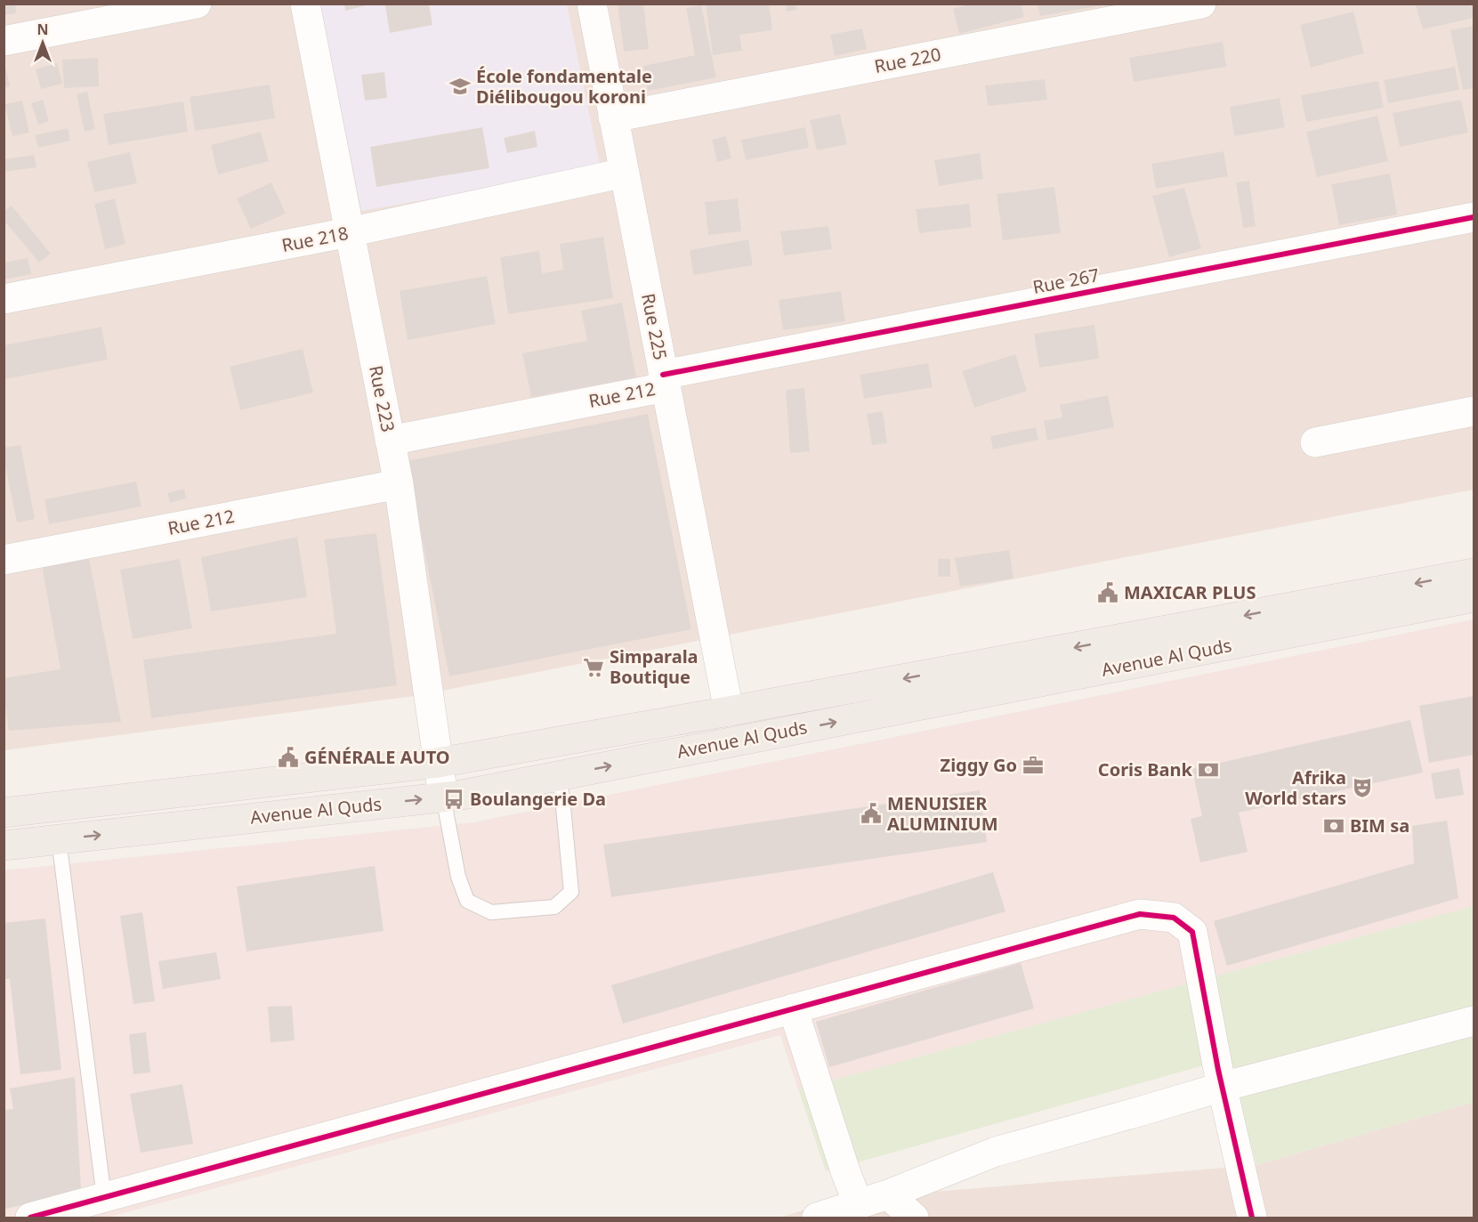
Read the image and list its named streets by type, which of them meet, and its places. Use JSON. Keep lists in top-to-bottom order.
{
  "streets": {
    "main road": ["Avenue Al Quds"],
    "street": [
      "Rue 220",
      "Rue 218",
      "Rue 267",
      "Rue 225",
      "Rue 212",
      "Rue 223"
    ]
  },
  "crossings": [
    ["Rue 220", "Rue 225"],
    ["Rue 218", "Rue 225"],
    ["Rue 218", "Rue 223"],
    ["Rue 267", "Rue 225"],
    ["Rue 267", "Rue 212"],
    ["Rue 225", "Rue 212"],
    ["Rue 225", "Avenue Al Quds"],
    ["Rue 212", "Rue 223"],
    ["Rue 223", "Avenue Al Quds"]
  ],
  "places": {
    "school or university": ["École fondamentale Diélibougou koroni"],
    "public building": ["MAXICAR PLUS", "GÉNÉRALE AUTO", "MENUISIER ALUMINIUM"],
    "supermarket": ["Simparala Boutique"],
    "office": ["Ziggy Go"],
    "bank": ["Coris Bank", "BIM sa"],
    "theatre": ["Afrika World stars"],
    "bus stop": ["Boulangerie Da"]
  },
  "north": "top"
}
